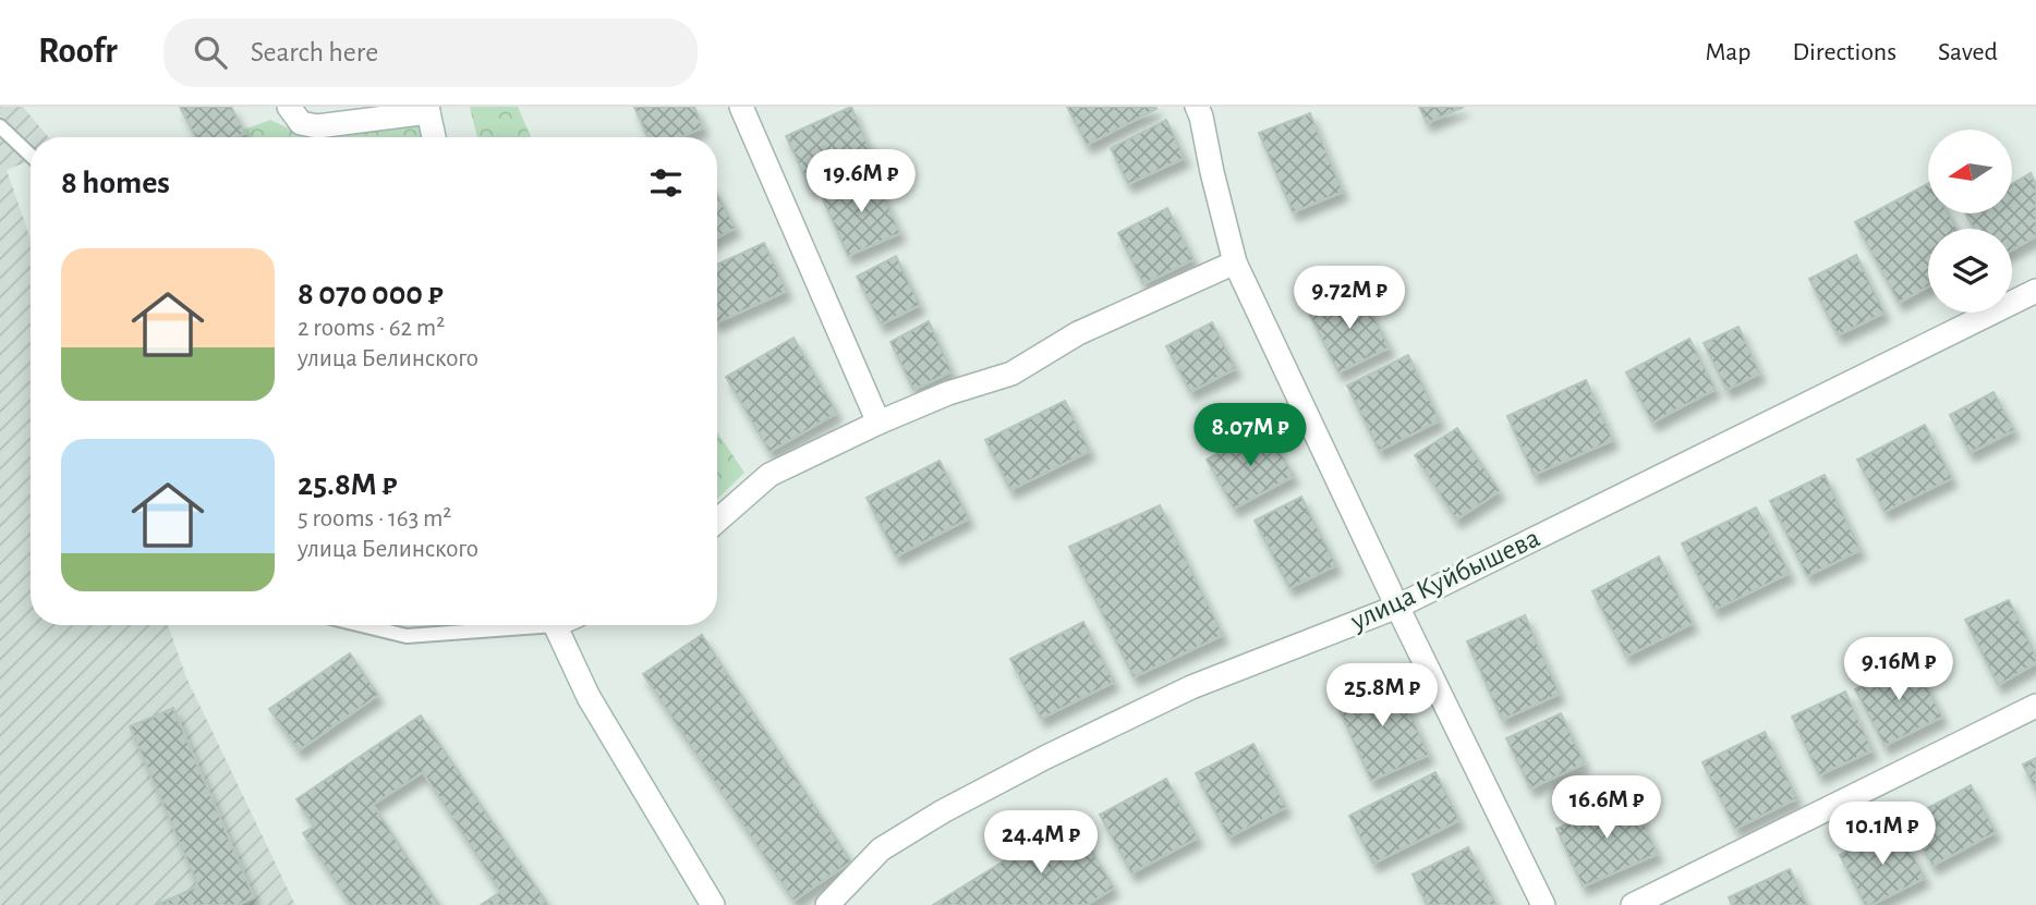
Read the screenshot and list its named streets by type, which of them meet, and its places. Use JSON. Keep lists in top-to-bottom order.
{
  "streets": {
    "street": ["улица Куйбышева"]
  },
  "north": "left",
  "page": {
    "header": "Roofr",
    "search": "Search here",
    "nav": ["Map", "Directions", "Saved"],
    "heading": "8 homes",
    "price": [
      "19.6M ₽",
      "9.72M ₽",
      "8.07M ₽",
      "9.16M ₽",
      "25.8M ₽",
      "16.6M ₽",
      "10.1M ₽",
      "24.4M ₽"
    ],
    "list": [
      {
        "name": "8 070 000 ₽",
        "note": "2 rooms · 62 m² · улица Белинского"
      },
      {
        "name": "25.8M ₽",
        "note": "5 rooms · 163 m² · улица Белинского"
      }
    ]
  }
}
